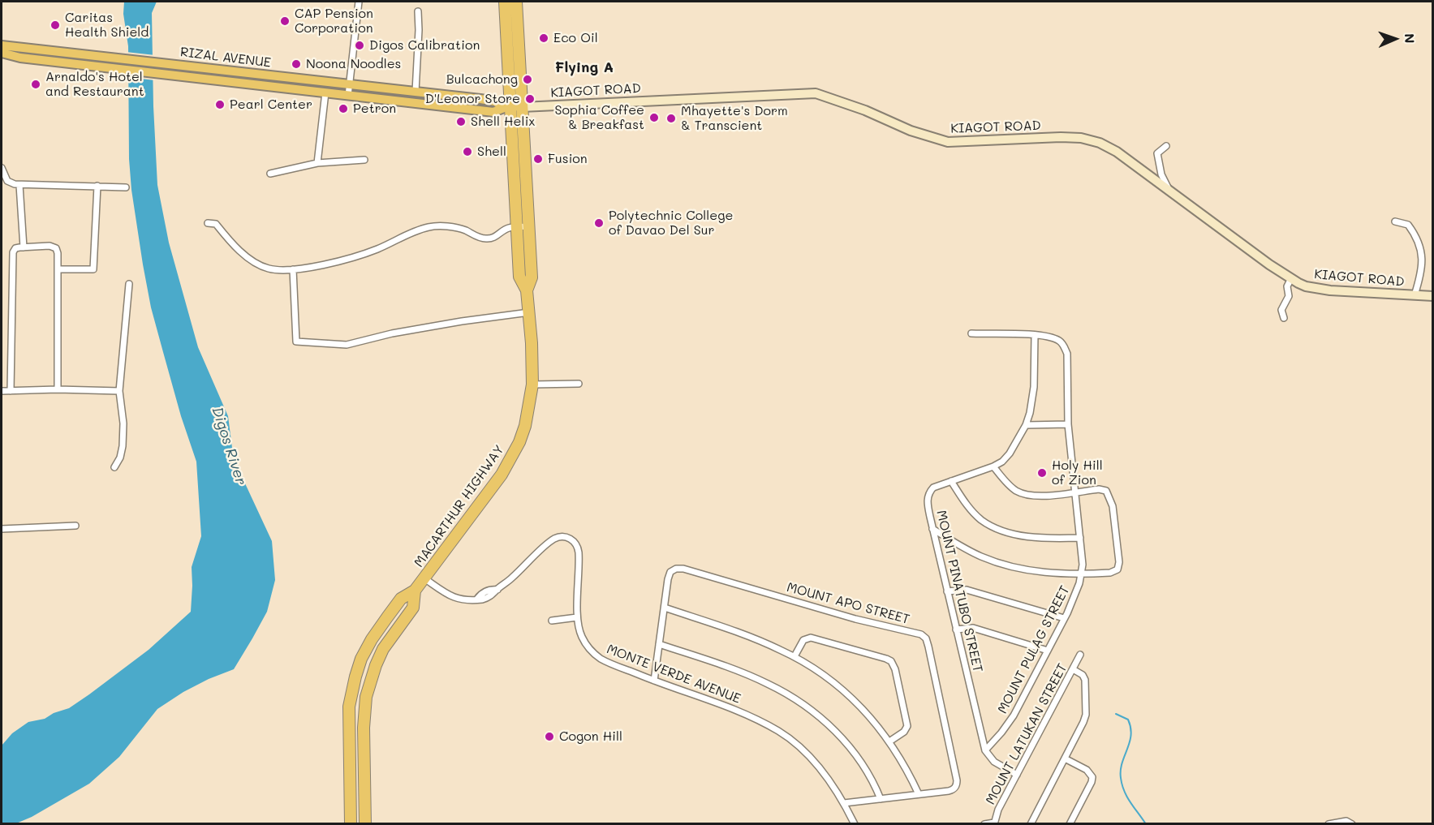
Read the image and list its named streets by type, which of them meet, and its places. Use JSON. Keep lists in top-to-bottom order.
{
  "streets": {
    "highway": ["MACARTHUR HIGHWAY"],
    "main road": ["RIZAL AVENUE"],
    "street": [
      "KIAGOT ROAD",
      "MOUNT PINATUBO STREET",
      "MOUNT APO STREET",
      "MOUNT PULAG STREET",
      "MONTE VERDE AVENUE",
      "MOUNT LATUKAN STREET"
    ]
  },
  "crossings": [
    ["RIZAL AVENUE", "KIAGOT ROAD"],
    ["RIZAL AVENUE", "MACARTHUR HIGHWAY"],
    ["KIAGOT ROAD", "MACARTHUR HIGHWAY"],
    ["MACARTHUR HIGHWAY", "MONTE VERDE AVENUE"],
    ["MOUNT PINATUBO STREET", "MOUNT PULAG STREET"],
    ["MOUNT APO STREET", "MONTE VERDE AVENUE"]
  ],
  "districts": ["Flying A"],
  "water": ["Digos River"],
  "places": [
    "CAP Pension Corporation",
    "Caritas Health Shield",
    "Eco Oil",
    "Digos Calibration",
    "Noona Noodles",
    "Bulcachong",
    "Arnaldo's Hotel and Restaurant",
    "D'Leonor Store",
    "Pearl Center",
    "Petron",
    "Sophia Coffee & Breakfast",
    "Mhayette's Dorm & Transcient",
    "Shell Helix",
    "Shell",
    "Fusion",
    "Polytechnic College of Davao Del Sur",
    "Holy Hill of Zion",
    "Cogon Hill"
  ],
  "north": "right"
}
